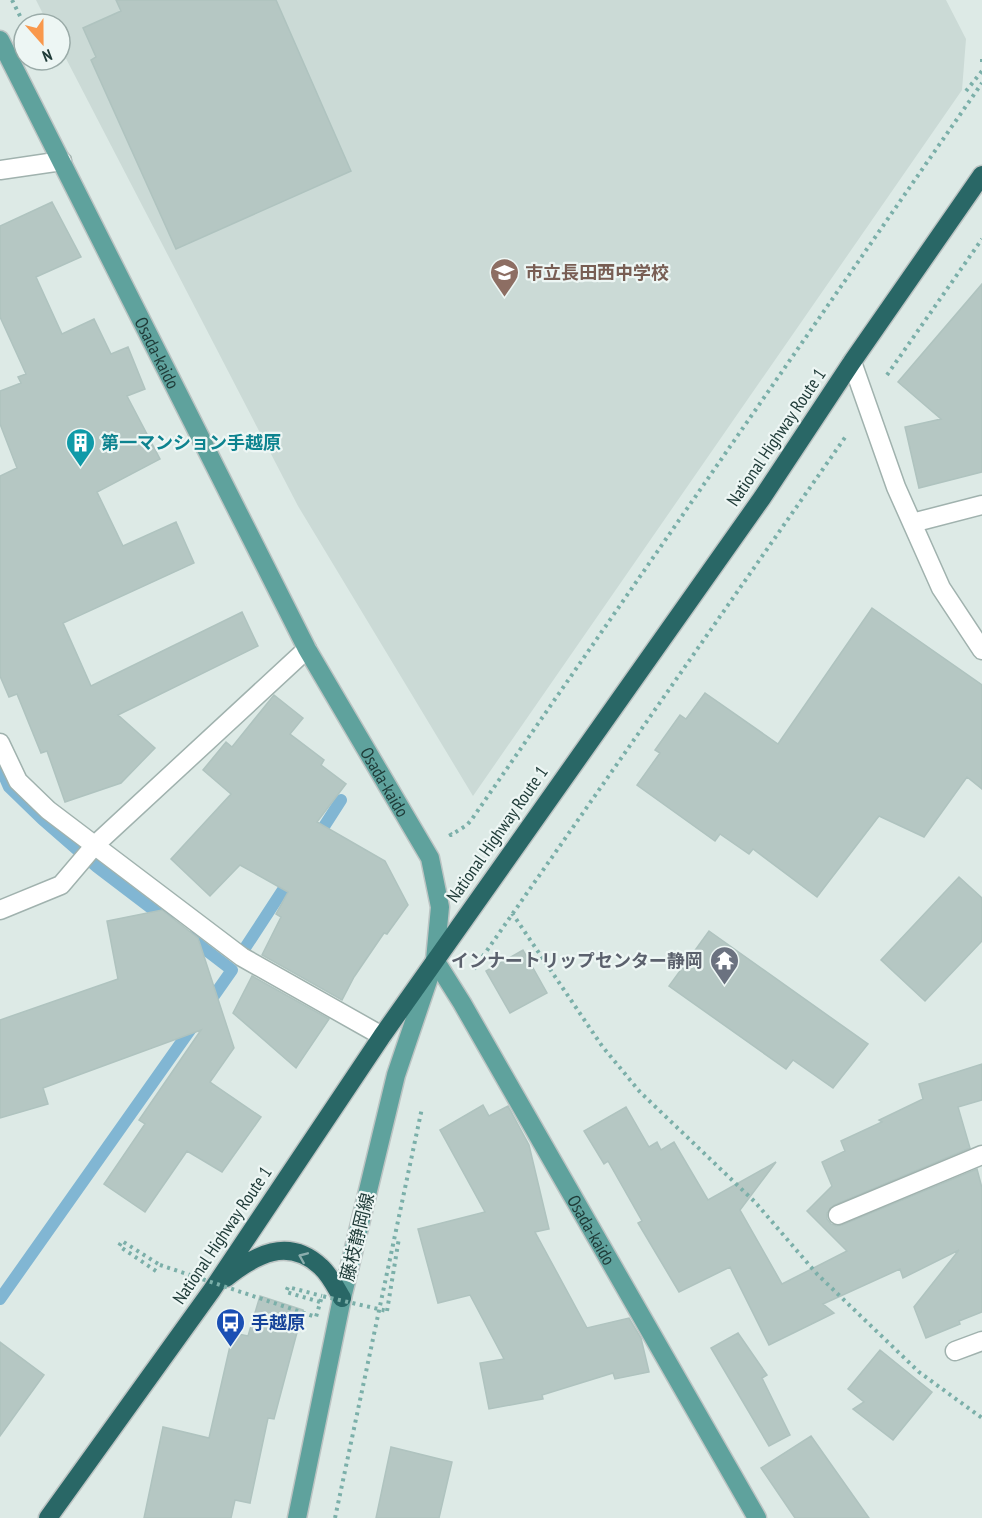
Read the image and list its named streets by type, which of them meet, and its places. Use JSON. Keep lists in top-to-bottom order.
{
  "streets": {
    "highway": ["National Highway Route 1"],
    "main road": ["Osada-kaido", "藤枝静岡線"]
  },
  "crossings": [
    ["Osada-kaido", "National Highway Route 1"],
    ["Osada-kaido", "藤枝静岡線"],
    ["National Highway Route 1", "藤枝静岡線"]
  ],
  "places": {
    "school or university": ["市立長田西中学校"],
    "building": ["第一マンション手越原"],
    "temple": ["インナートリップセンター静岡"],
    "bus stop": ["手越原"]
  },
  "north": "bottom"
}
